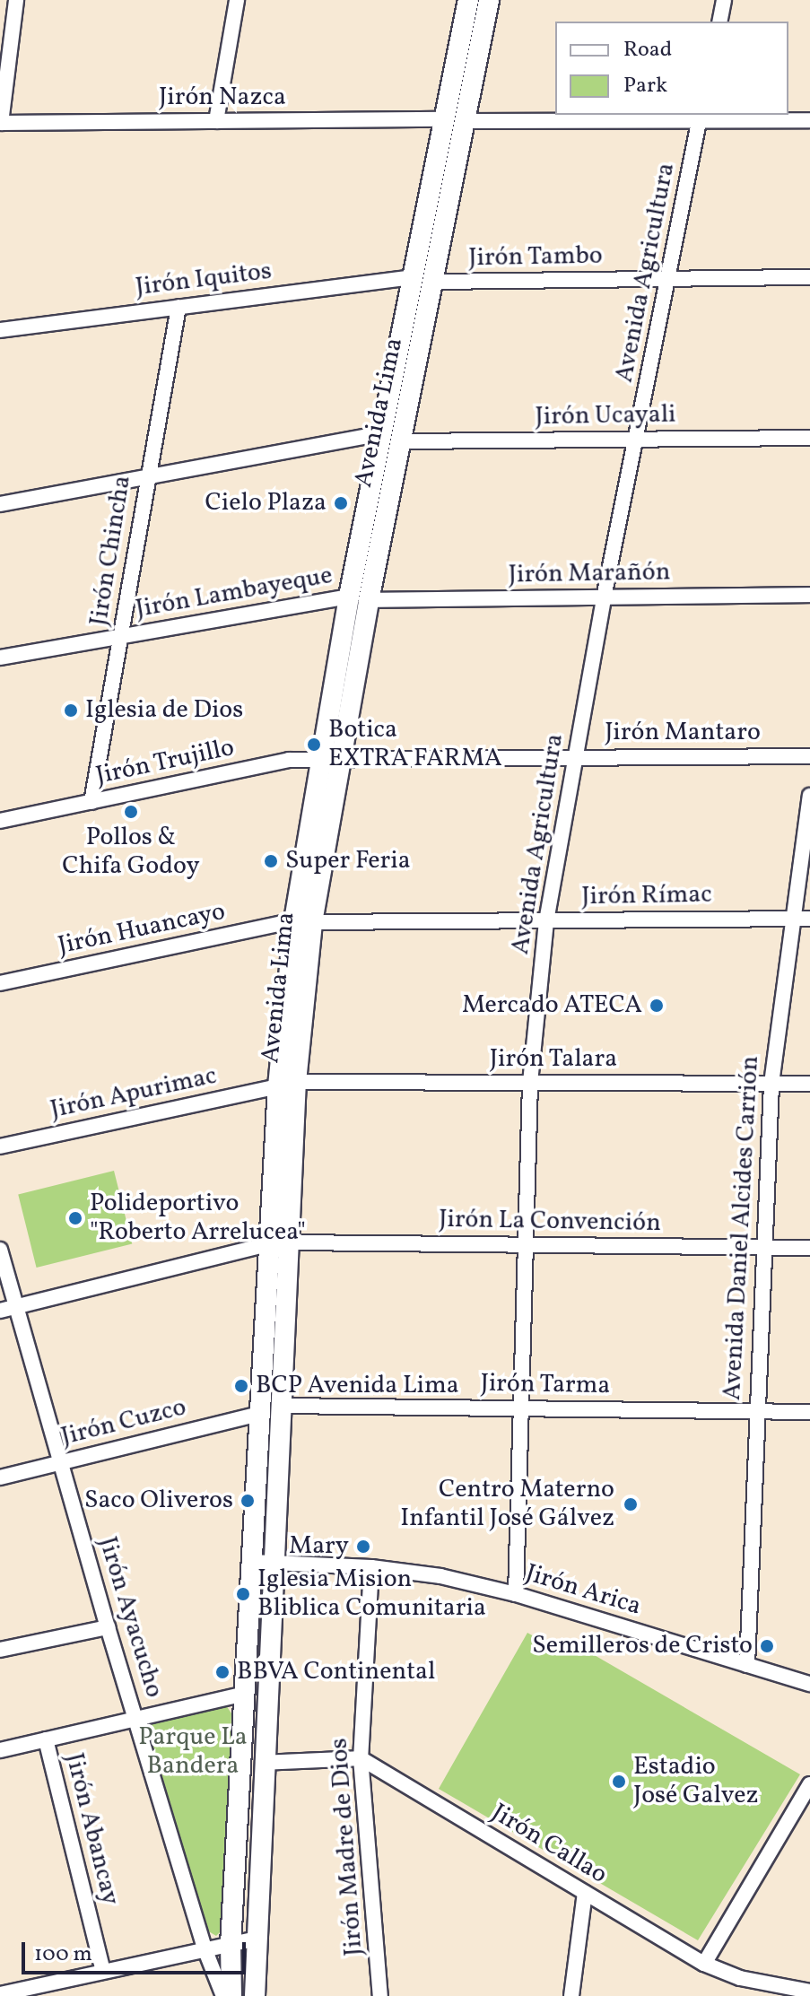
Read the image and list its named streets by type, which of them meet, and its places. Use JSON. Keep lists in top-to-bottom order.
{
  "streets": {
    "main road": ["Avenida Lima"],
    "street": [
      "Jirón Nazca",
      "Jirón Tambo",
      "Avenida Agricultura",
      "Jirón Iquitos",
      "Jirón Ucayali",
      "Jirón Chincha",
      "Jirón Marañón",
      "Jirón Lambayeque",
      "Jirón Mantaro",
      "Jirón Trujillo",
      "Jirón Rímac",
      "Jirón Huancayo",
      "Jirón Talara",
      "Jirón Apurimac",
      "Jirón La Convención",
      "Avenida Daniel Alcides Carrión",
      "Jirón Tarma",
      "Jirón Cuzco",
      "Jirón Arica",
      "Jirón Ayacucho",
      "Jirón Abancay",
      "Jirón Callao",
      "Jirón Madre de Dios"
    ]
  },
  "crossings": [
    ["Jirón Nazca", "Avenida Agricultura"],
    ["Jirón Nazca", "Avenida Lima"],
    ["Jirón Tambo", "Avenida Agricultura"],
    ["Jirón Tambo", "Avenida Lima"],
    ["Avenida Agricultura", "Jirón Ucayali"],
    ["Avenida Agricultura", "Jirón Marañón"],
    ["Avenida Agricultura", "Jirón Mantaro"],
    ["Avenida Agricultura", "Jirón Rímac"],
    ["Avenida Agricultura", "Jirón Talara"],
    ["Avenida Agricultura", "Jirón La Convención"],
    ["Avenida Agricultura", "Jirón Tarma"],
    ["Avenida Agricultura", "Jirón Arica"],
    ["Jirón Iquitos", "Avenida Lima"],
    ["Jirón Iquitos", "Jirón Chincha"],
    ["Avenida Lima", "Jirón Ucayali"],
    ["Avenida Lima", "Jirón Marañón"],
    ["Avenida Lima", "Jirón Lambayeque"],
    ["Avenida Lima", "Jirón Mantaro"],
    ["Avenida Lima", "Jirón Trujillo"],
    ["Avenida Lima", "Jirón Rímac"],
    ["Avenida Lima", "Jirón Huancayo"],
    ["Avenida Lima", "Jirón Talara"],
    ["Avenida Lima", "Jirón Apurimac"],
    ["Avenida Lima", "Jirón La Convención"],
    ["Avenida Lima", "Jirón Tarma"],
    ["Avenida Lima", "Jirón Cuzco"],
    ["Avenida Lima", "Jirón Arica"],
    ["Jirón Chincha", "Jirón Lambayeque"],
    ["Jirón Chincha", "Jirón Trujillo"],
    ["Jirón Marañón", "Jirón Lambayeque"],
    ["Jirón Mantaro", "Jirón Trujillo"],
    ["Jirón Rímac", "Jirón Huancayo"],
    ["Jirón Rímac", "Avenida Daniel Alcides Carrión"],
    ["Jirón Talara", "Jirón Apurimac"],
    ["Jirón Talara", "Avenida Daniel Alcides Carrión"],
    ["Jirón La Convención", "Avenida Daniel Alcides Carrión"],
    ["Jirón La Convención", "Jirón Ayacucho"],
    ["Avenida Daniel Alcides Carrión", "Jirón Tarma"],
    ["Avenida Daniel Alcides Carrión", "Jirón Arica"],
    ["Jirón Cuzco", "Jirón Ayacucho"],
    ["Jirón Arica", "Jirón Madre de Dios"],
    ["Jirón Callao", "Jirón Madre de Dios"]
  ],
  "parks": ["Parque La Bandera"],
  "places": [
    "Cielo Plaza",
    "Iglesia de Dios",
    "Botica EXTRA FARMA",
    "Pollos & Chifa Godoy",
    "Super Feria",
    "Mercado ATECA",
    "Polideportivo \"Roberto Arrelucea\"",
    "BCP Avenida Lima",
    "Saco Oliveros",
    "Centro Materno Infantil José Gálvez",
    "Mary",
    "Iglesia Mision Bliblica Comunitaria",
    "Semilleros de Cristo",
    "BBVA Continental",
    "Estadio José Galvez"
  ],
  "legend": ["Road", "Park"],
  "scale_bar": "100 m"
}
